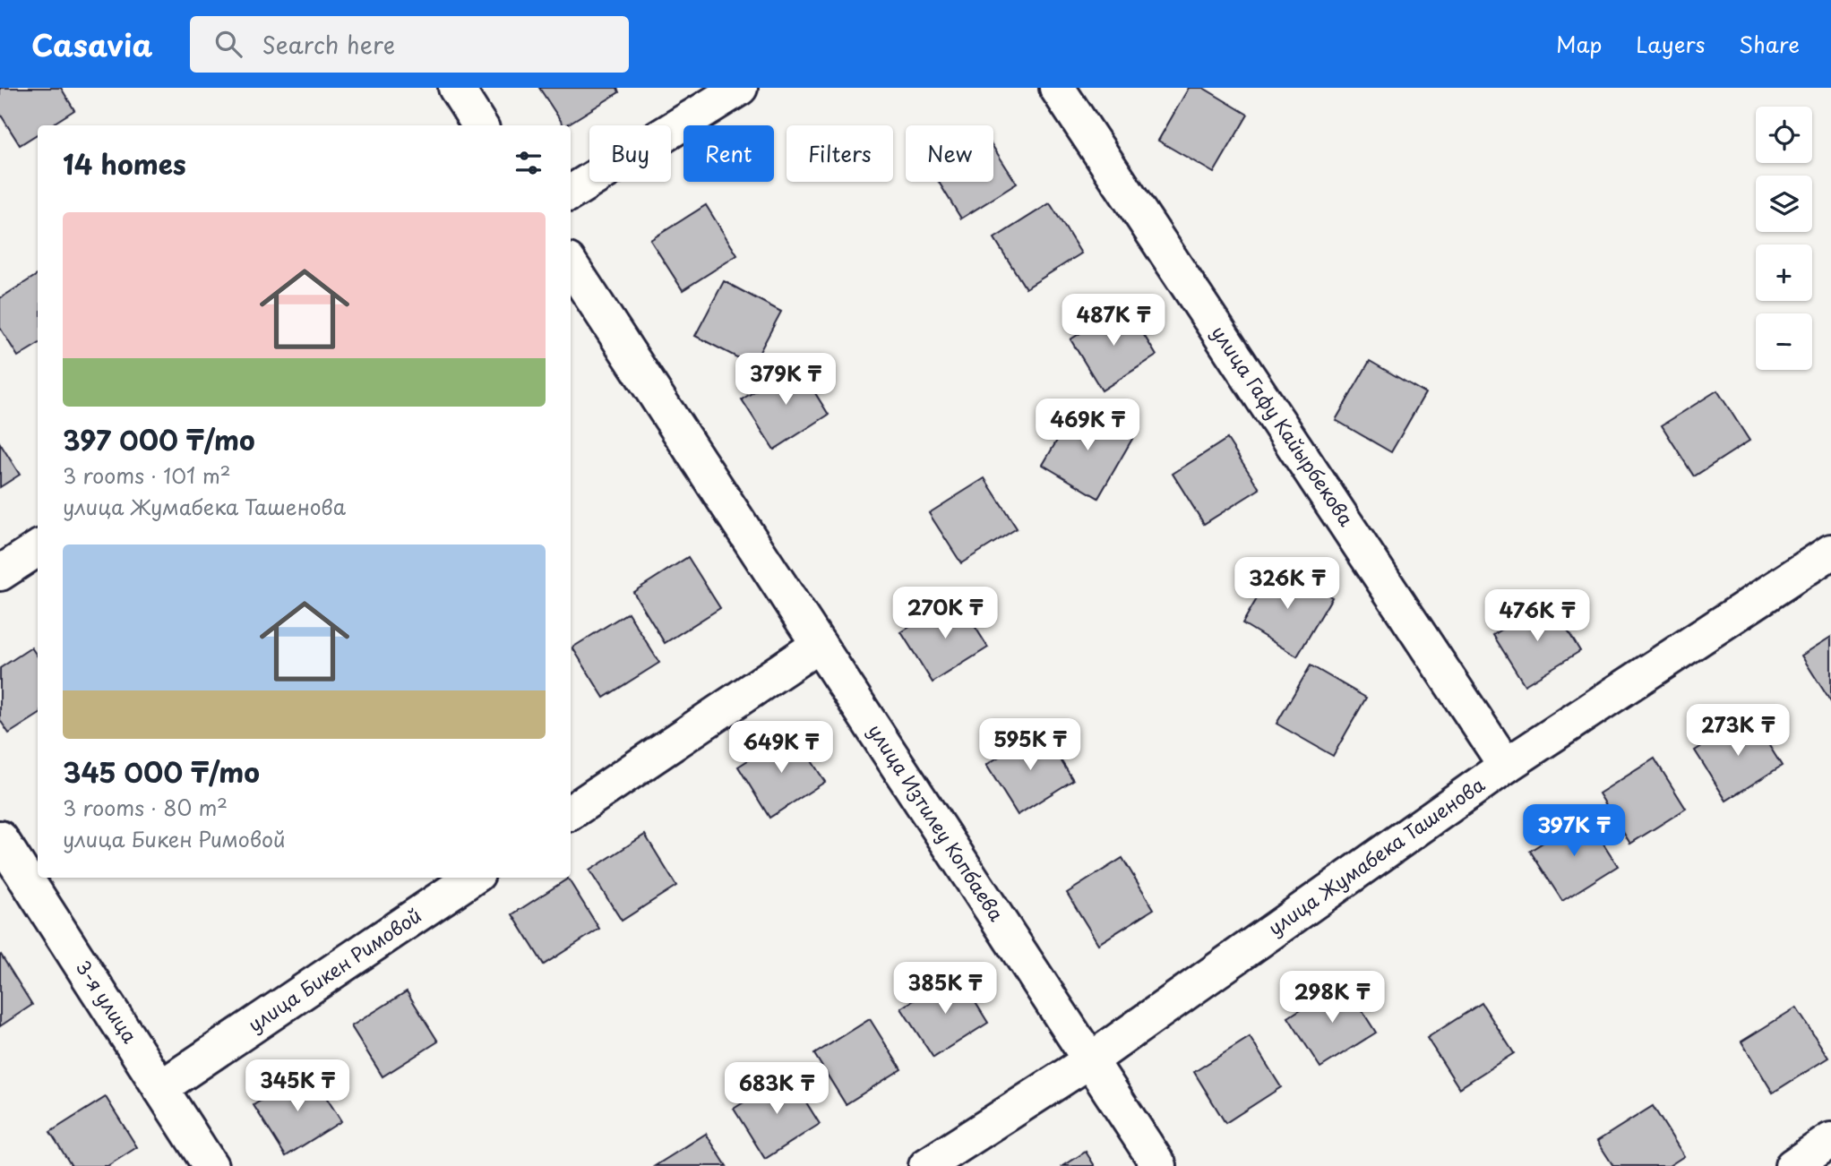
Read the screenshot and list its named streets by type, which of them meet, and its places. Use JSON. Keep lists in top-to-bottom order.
{
  "streets": {
    "street": [
      "улица Гафу Кайырбекова",
      "улица Изтилеу Копбаева",
      "улица Жумабека Ташенова",
      "улица Бикен Римовой",
      "3-я улица"
    ]
  },
  "crossings": [
    ["улица Гафу Кайырбекова", "улица Жумабека Ташенова"],
    ["улица Изтилеу Копбаева", "улица Жумабека Ташенова"],
    ["улица Бикен Римовой", "3-я улица"]
  ],
  "page": {
    "header": "Casavia",
    "search": "Search here",
    "nav": ["Map", "Layers", "Share"],
    "map_buttons": ["+", "−"],
    "chip": [
      "Buy",
      "Rent",
      "Filters",
      "New"
    ],
    "heading": "14 homes",
    "list": [
      {
        "name": "397 000 ₸/mo",
        "note": "3 rooms · 101 m² · улица Жумабека Ташенова"
      },
      {
        "name": "345 000 ₸/mo",
        "note": "3 rooms · 80 m² · улица Бикен Римовой"
      }
    ],
    "price": [
      "487K ₸",
      "379K ₸",
      "469K ₸",
      "326K ₸",
      "270K ₸",
      "476K ₸",
      "273K ₸",
      "595K ₸",
      "649K ₸",
      "397K ₸",
      "385K ₸",
      "298K ₸",
      "345K ₸",
      "683K ₸"
    ]
  }
}
